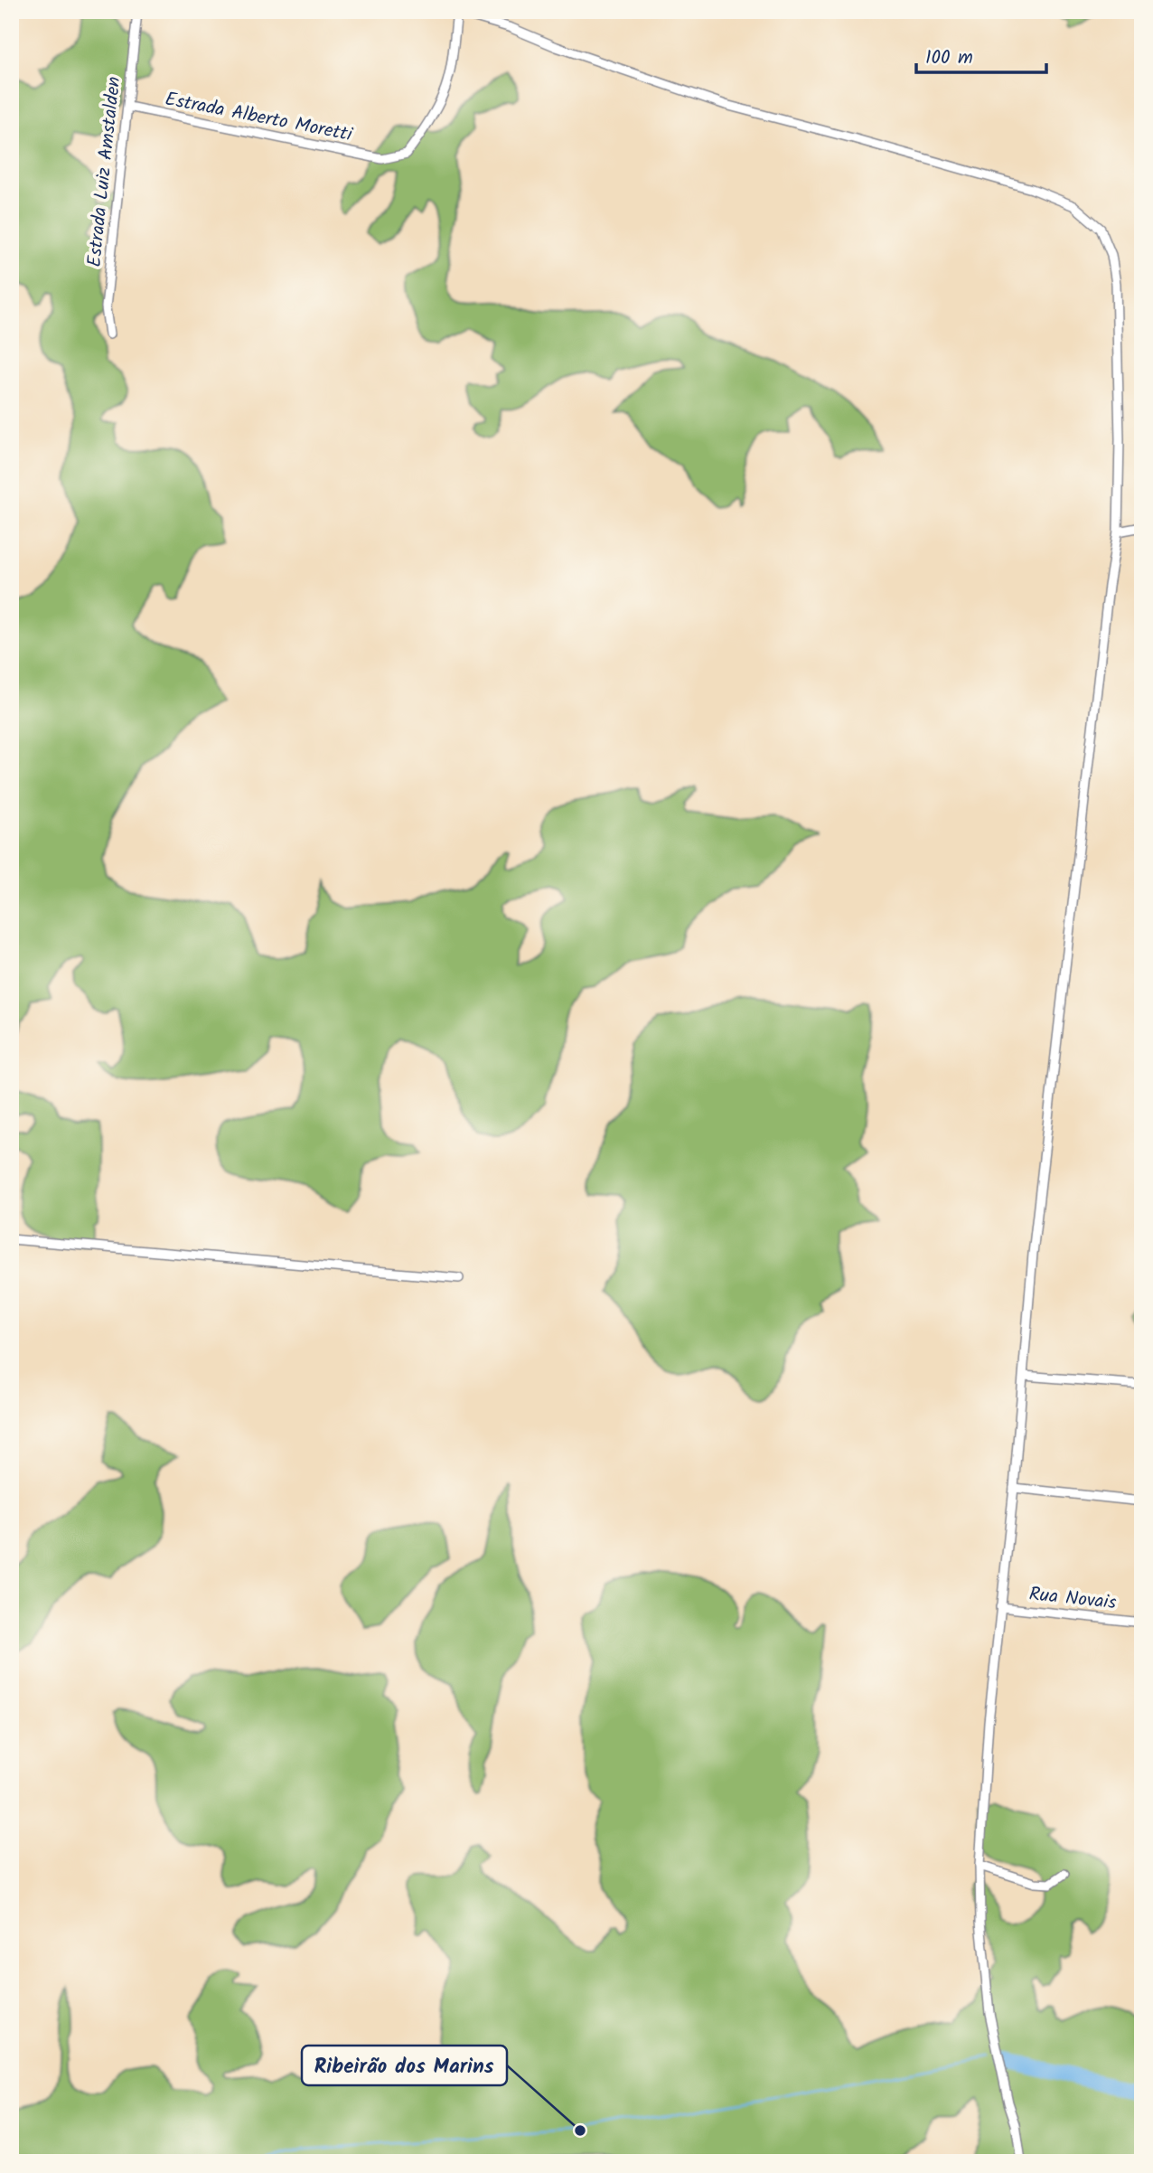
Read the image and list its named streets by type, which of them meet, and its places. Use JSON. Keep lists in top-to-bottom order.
{
  "streets": {
    "street": ["Estrada Alberto Moretti", "Estrada Luiz Amstalden", "Rua Novais"]
  },
  "crossings": [
    ["Estrada Alberto Moretti", "Estrada Luiz Amstalden"]
  ],
  "places": ["Ribeirão dos Marins"],
  "scale_bar": "100 m"
}
